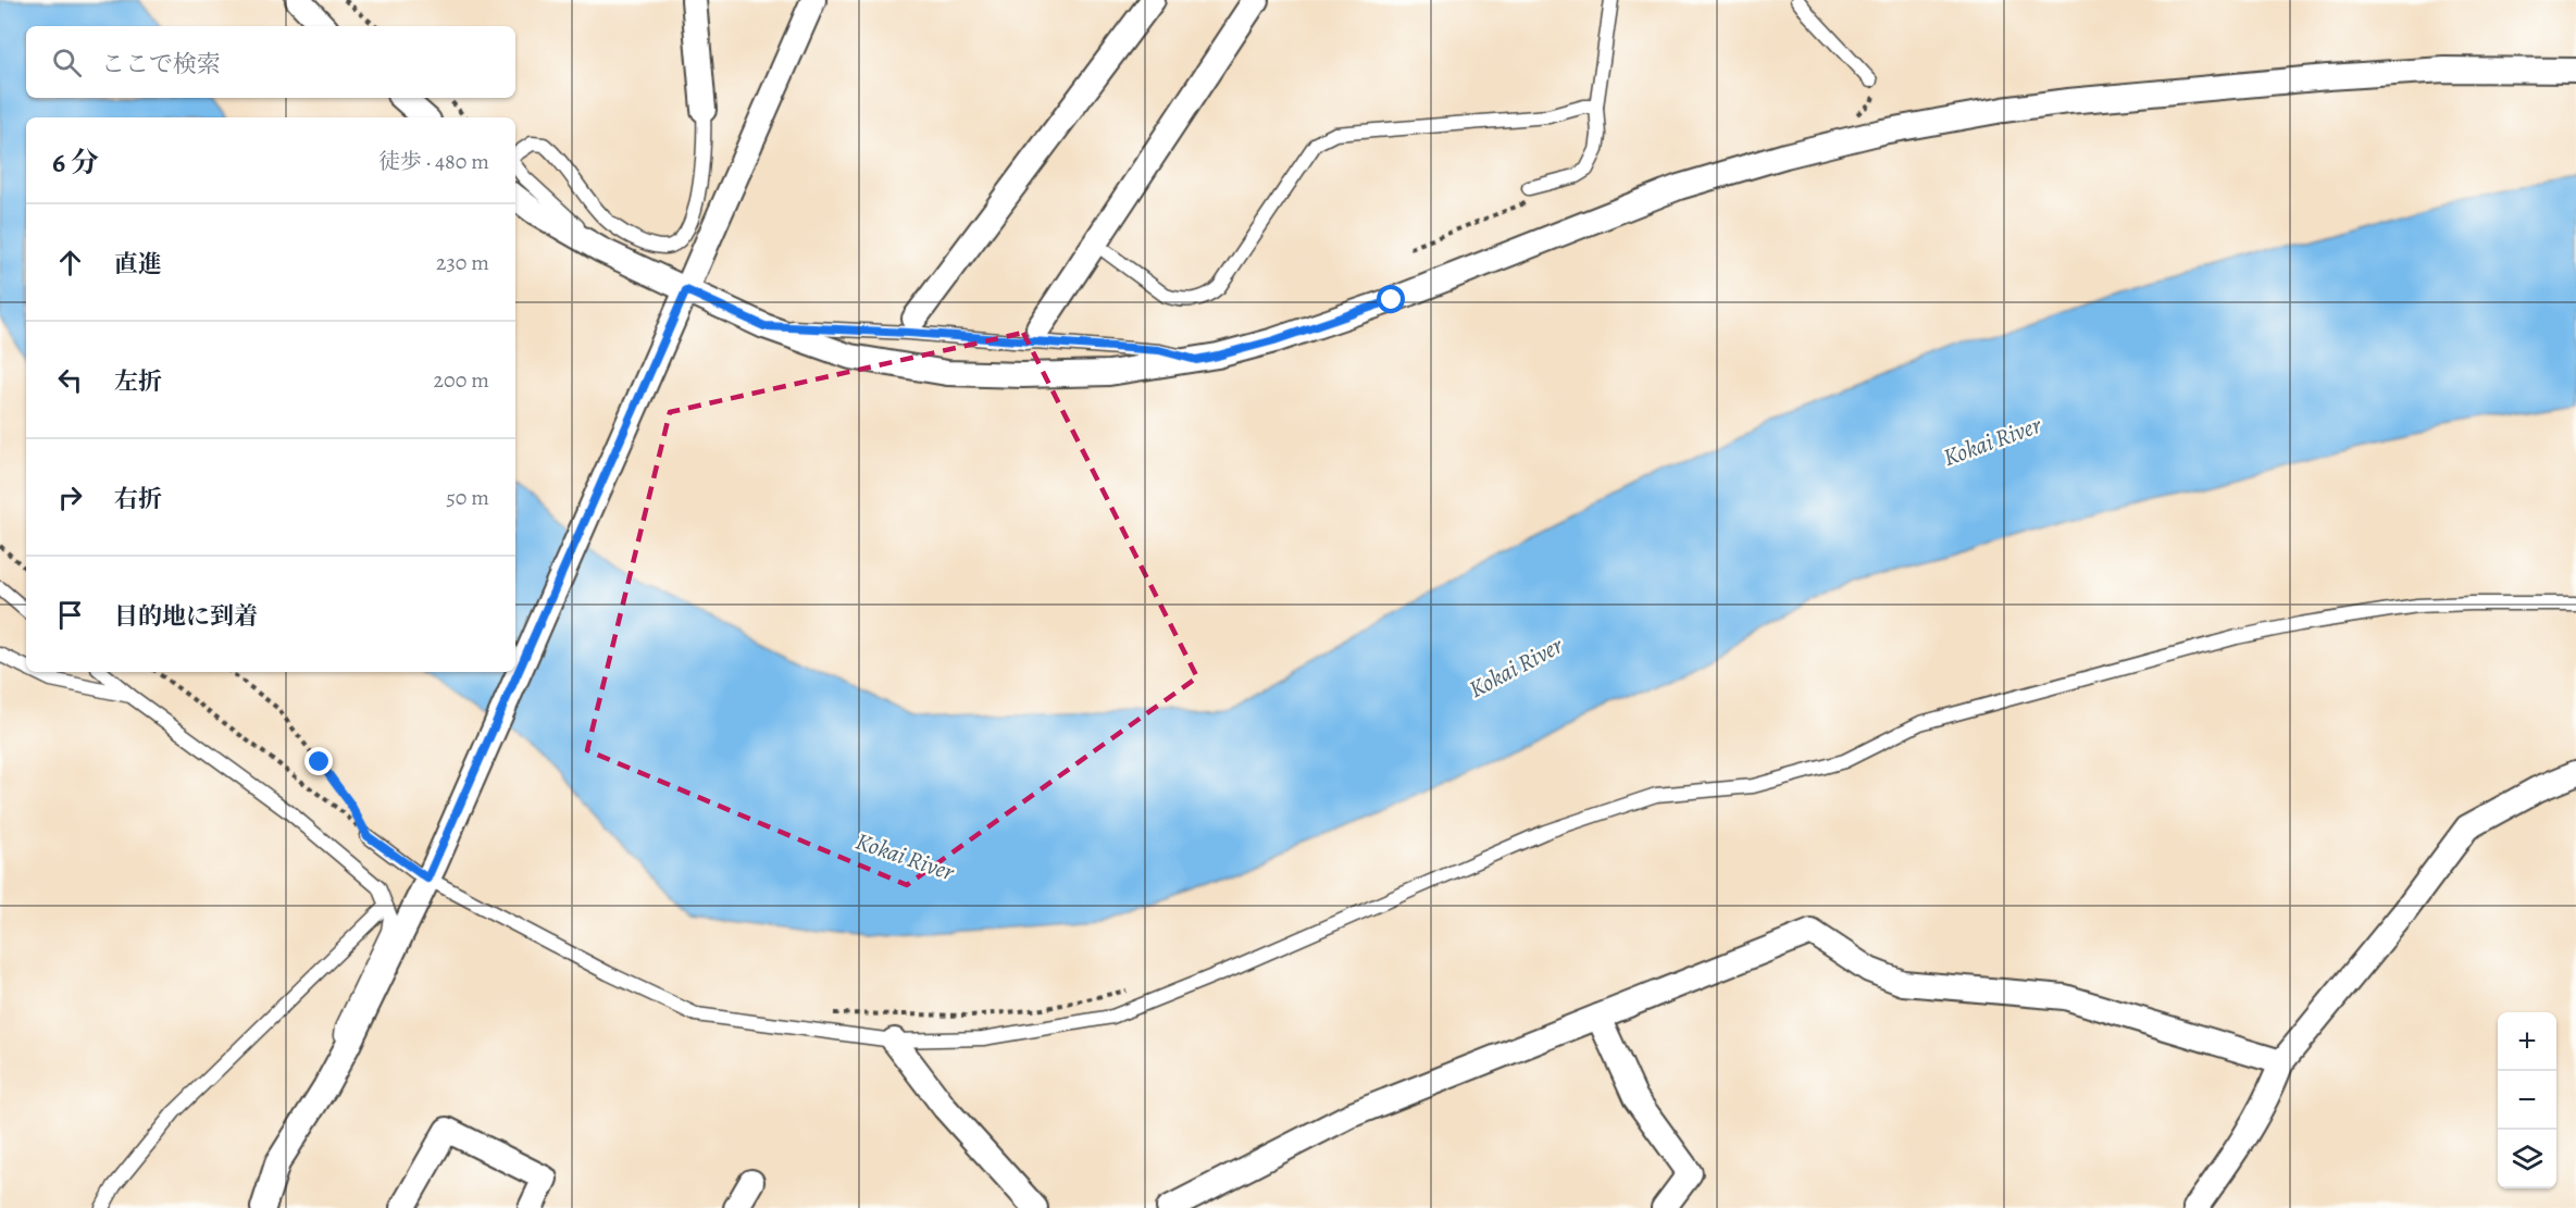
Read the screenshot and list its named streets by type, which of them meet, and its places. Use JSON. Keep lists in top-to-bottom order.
{
  "water": ["Kokai River"],
  "page": {
    "search": "ここで検索",
    "heading": ["6 分", "徒歩 · 480 m"],
    "list": [
      ["直進", "230 m"],
      ["左折", "200 m"],
      ["右折", "50 m"],
      "目的地に到着"
    ],
    "map_buttons": ["+", "−"]
  }
}
